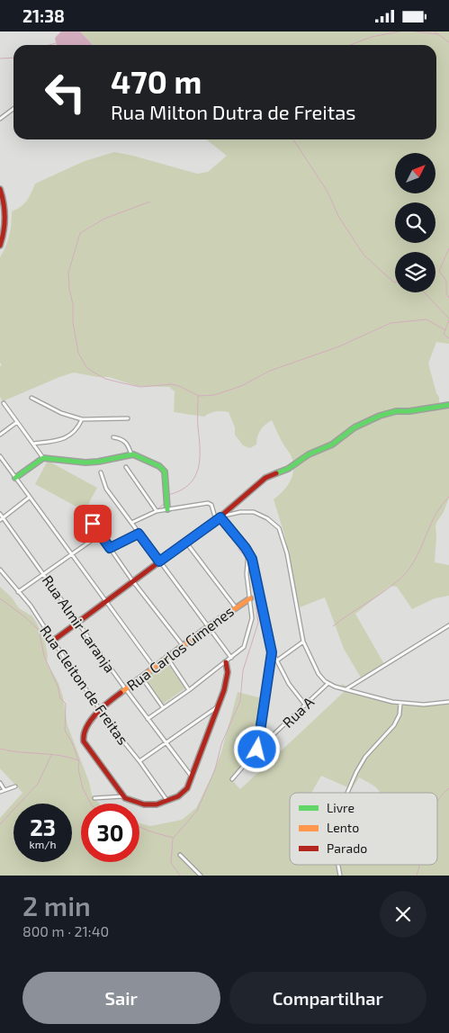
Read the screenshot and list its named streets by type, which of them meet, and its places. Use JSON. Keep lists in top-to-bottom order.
{
  "streets": {
    "street": [
      "Rua Almir Laranja",
      "Rua Carlos Gimenes",
      "Rua Cleiton de Freitas",
      "Rua A"
    ]
  },
  "crossings": [
    ["Rua Almir Laranja", "Rua Carlos Gimenes"],
    ["Rua Carlos Gimenes", "Rua Cleiton de Freitas"]
  ],
  "legend": ["Livre", "Lento", "Parado"],
  "north": "top right",
  "page": {
    "status": "21:38",
    "turn": ["470 m", "Rua Milton Dutra de Freitas"],
    "speed": "23 km/h",
    "limit": "30",
    "heading": ["2 min", "800 m · 21:40"],
    "buttons": ["Sair", "Compartilhar"]
  }
}
